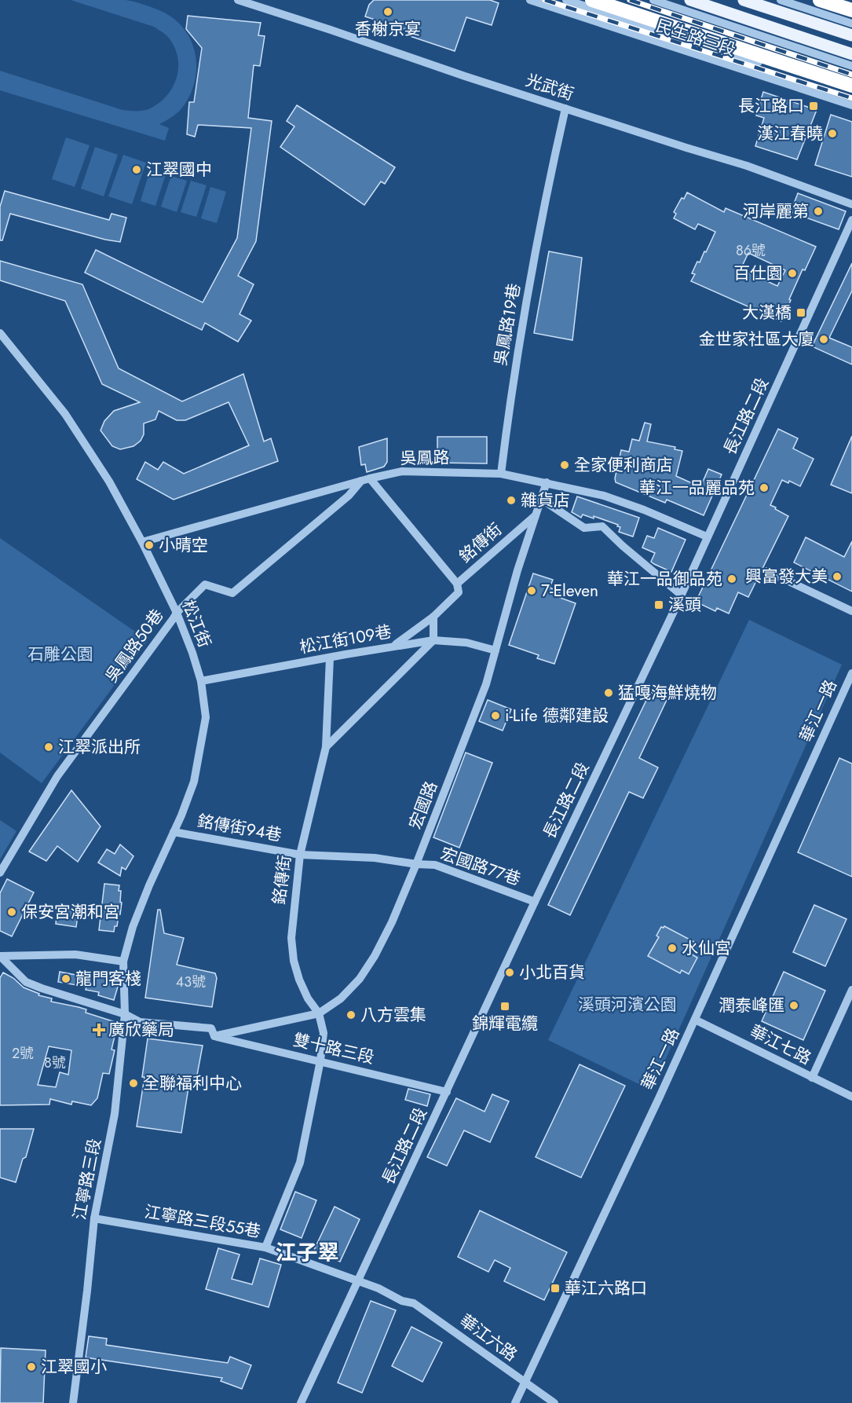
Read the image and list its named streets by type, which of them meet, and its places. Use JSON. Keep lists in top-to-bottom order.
{
  "streets": {
    "street": [
      "民生路三段",
      "光武街",
      "吳鳳路19巷",
      "長江路二段",
      "吳鳳路",
      "銘傳街",
      "松江街",
      "松江街109巷",
      "吳鳳路50巷",
      "華江一路",
      "宏國路",
      "銘傳街94巷",
      "宏國路77巷",
      "華江七路",
      "雙十路三段",
      "江寧路三段",
      "江寧路三段55巷",
      "華江六路"
    ]
  },
  "crossings": [
    ["光武街", "吳鳳路19巷"],
    ["吳鳳路19巷", "吳鳳路"],
    ["長江路二段", "吳鳳路"],
    ["長江路二段", "宏國路77巷"],
    ["長江路二段", "雙十路三段"],
    ["長江路二段", "江寧路三段55巷"],
    ["吳鳳路", "松江街"],
    ["吳鳳路", "吳鳳路50巷"],
    ["吳鳳路", "宏國路"],
    ["銘傳街", "松江街109巷"],
    ["銘傳街", "宏國路"],
    ["銘傳街", "銘傳街94巷"],
    ["松江街", "松江街109巷"],
    ["松江街", "吳鳳路50巷"],
    ["松江街", "銘傳街94巷"],
    ["松江街", "江寧路三段"],
    ["松江街109巷", "宏國路"],
    ["華江一路", "華江七路"],
    ["華江一路", "華江六路"],
    ["宏國路", "銘傳街94巷"],
    ["宏國路", "宏國路77巷"],
    ["宏國路", "雙十路三段"],
    ["銘傳街94巷", "宏國路77巷"],
    ["雙十路三段", "江寧路三段"],
    ["江寧路三段", "江寧路三段55巷"],
    ["江寧路三段55巷", "華江六路"]
  ],
  "districts": ["江子翠"],
  "parks": ["石雕公園", "溪頭河濱公園"],
  "places": {
    "other": [
      "香榭京宴",
      "漢江春曉",
      "江翠國中",
      "河岸麗第",
      "百仕園",
      "金世家社區大廈",
      "全家便利商店",
      "華江一品麗品苑",
      "雜貨店",
      "小晴空",
      "興富發大美",
      "華江一品御品苑",
      "7-Eleven",
      "猛嘎海鮮燒物",
      "i-Life 德鄰建設",
      "江翠派出所",
      "保安宮潮和宮",
      "水仙宮",
      "小北百貨",
      "龍門客棧",
      "潤泰峰匯",
      "八方雲集",
      "全聯福利中心",
      "江翠國小"
    ],
    "transit": [
      "長江路口",
      "大漢橋",
      "溪頭",
      "錦輝電纜",
      "華江六路口"
    ],
    "health": ["廣欣藥局"]
  },
  "house_numbers": [
    "86號",
    "43號",
    "2號",
    "8號"
  ]
}
